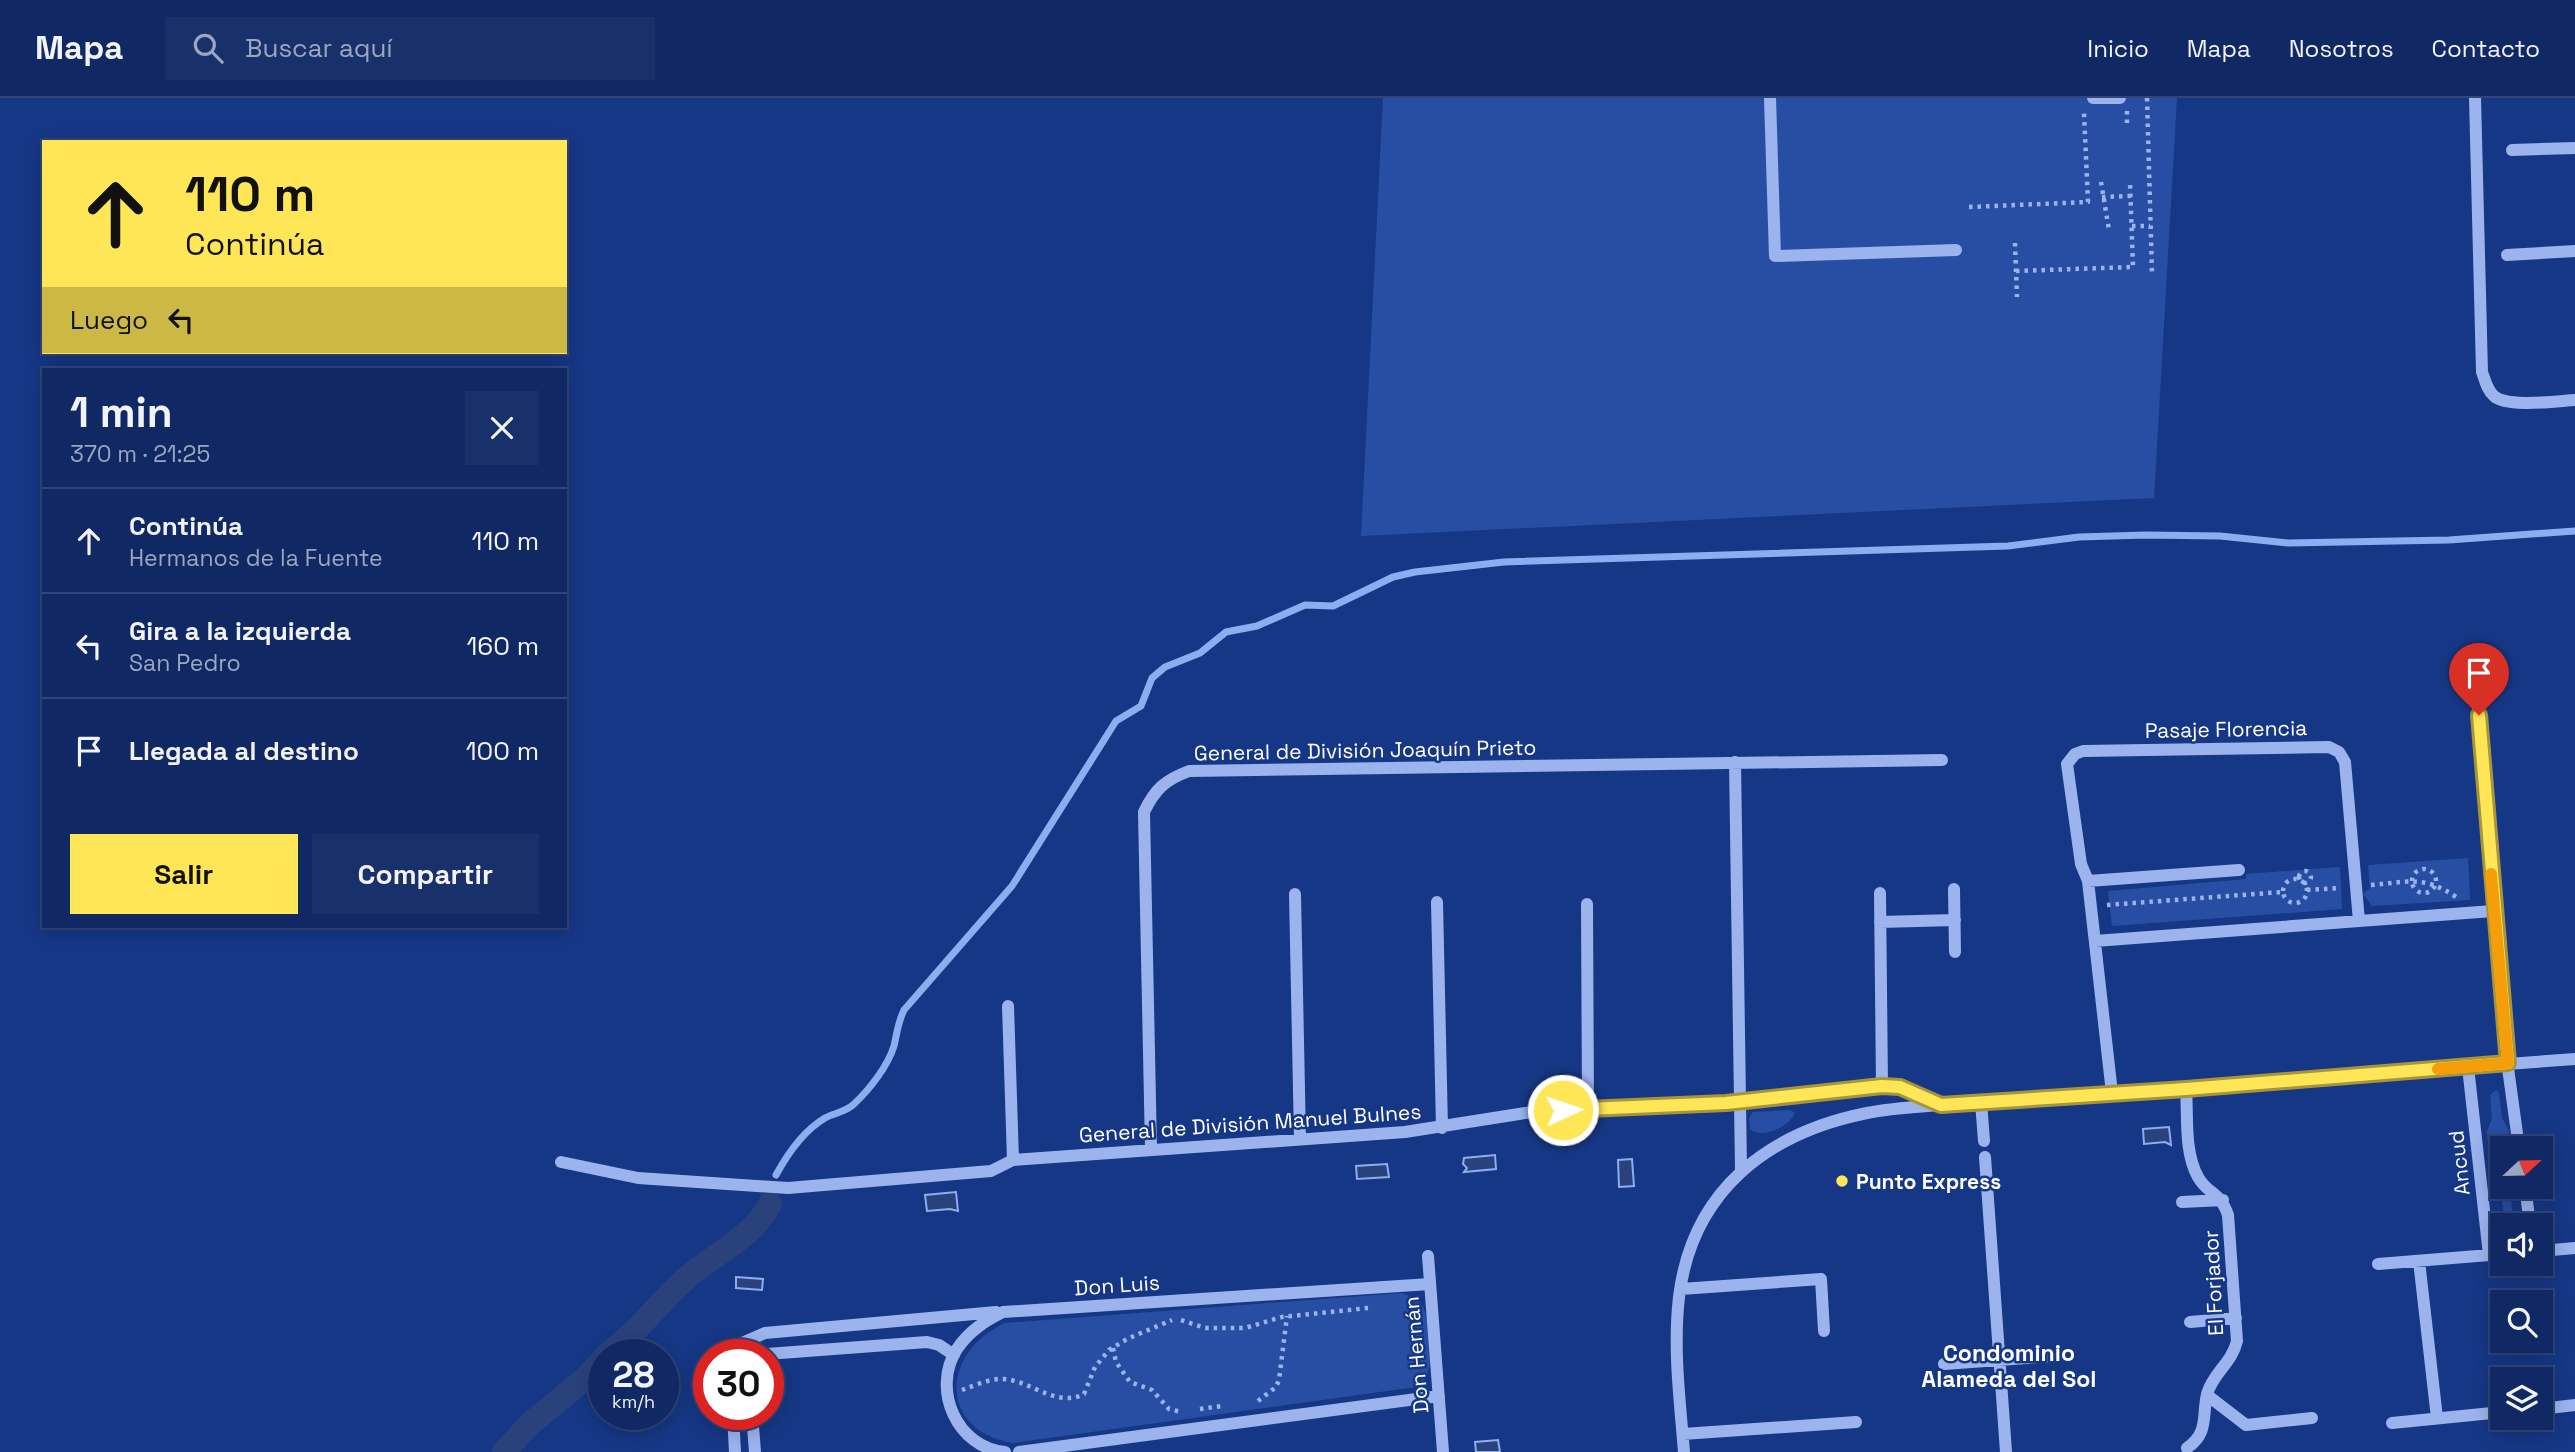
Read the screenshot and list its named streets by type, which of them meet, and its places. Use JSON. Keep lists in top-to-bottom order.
{
  "streets": {
    "street": [
      "Pasaje Florencia",
      "General de División Joaquín Prieto",
      "General de División Manuel Bulnes",
      "Ancud",
      "El Forjador",
      "Don Luis",
      "Don Hernán"
    ]
  },
  "crossings": [
    ["General de División Joaquín Prieto", "General de División Manuel Bulnes"],
    ["Don Luis", "Don Hernán"]
  ],
  "districts": ["Condominio Alameda del Sol"],
  "places": ["Punto Express"],
  "north": "right",
  "page": {
    "header": "Mapa",
    "search": "Buscar aquí",
    "nav": [
      "Inicio",
      "Mapa",
      "Nosotros",
      "Contacto"
    ],
    "turn": ["110 m", "Continúa"],
    "then": "Luego",
    "heading": ["1 min", "370 m · 21:25"],
    "list": [
      {
        "name": "Continúa",
        "note": "Hermanos de la Fuente",
        "value": "110 m"
      },
      {
        "name": "Gira a la izquierda",
        "note": "San Pedro",
        "value": "160 m"
      },
      {
        "name": "Llegada al destino",
        "value": "100 m"
      }
    ],
    "buttons": ["Salir", "Compartir"],
    "speed": "28 km/h",
    "limit": "30"
  }
}
